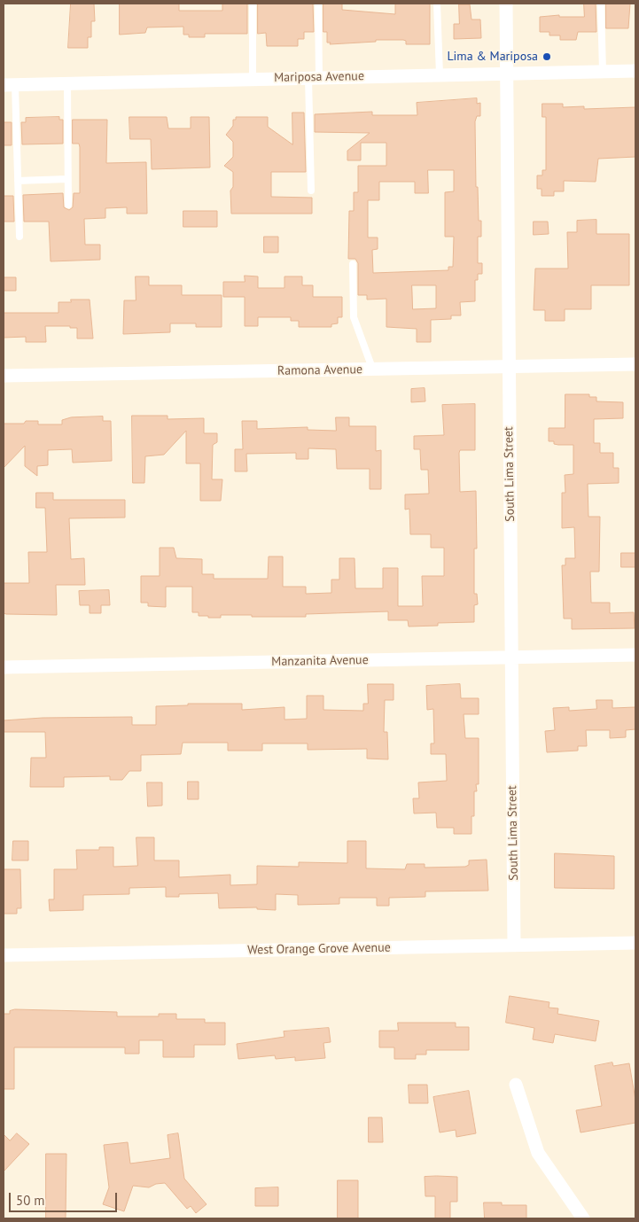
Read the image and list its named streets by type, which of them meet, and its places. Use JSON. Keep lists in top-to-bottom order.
{
  "streets": {
    "street": [
      "Mariposa Avenue",
      "Ramona Avenue",
      "South Lima Street",
      "Manzanita Avenue",
      "West Orange Grove Avenue"
    ]
  },
  "crossings": [
    ["Mariposa Avenue", "South Lima Street"],
    ["Ramona Avenue", "South Lima Street"],
    ["South Lima Street", "Manzanita Avenue"],
    ["South Lima Street", "West Orange Grove Avenue"]
  ],
  "places": ["Lima & Mariposa"],
  "scale_bar": "50 m"
}
